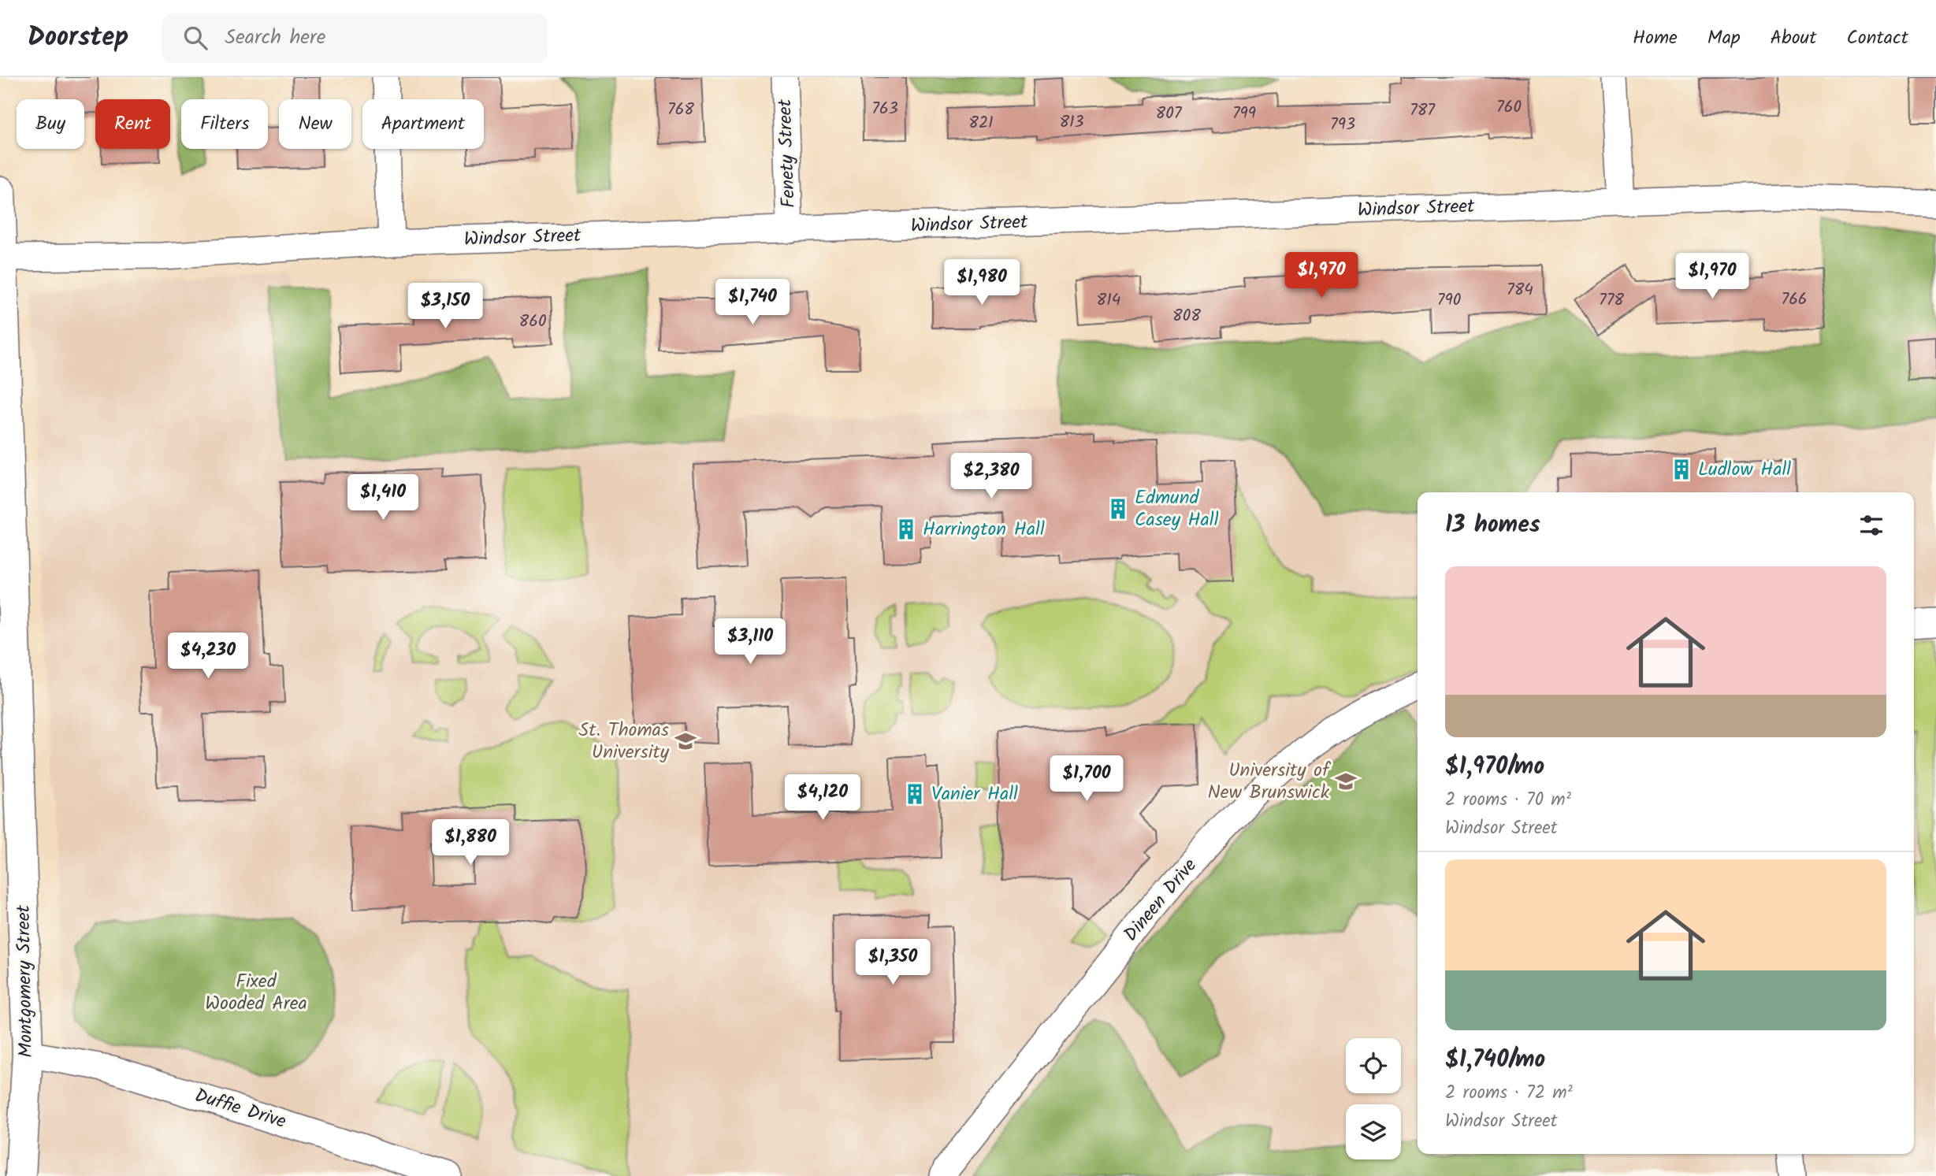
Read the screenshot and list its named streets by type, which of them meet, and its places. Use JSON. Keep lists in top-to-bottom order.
{
  "streets": {
    "street": [
      "Fenety Street",
      "Windsor Street",
      "Dineen Drive",
      "Montgomery Street",
      "Duffie Drive"
    ]
  },
  "crossings": [
    ["Fenety Street", "Windsor Street"],
    ["Windsor Street", "Montgomery Street"],
    ["Montgomery Street", "Duffie Drive"]
  ],
  "parks": ["Fixed Wooded Area"],
  "places": {
    "building": [
      "Ludlow Hall",
      "Edmund Casey Hall",
      "Harrington Hall",
      "Vanier Hall"
    ],
    "school or university": ["St. Thomas University", "University of New Brunswick"]
  },
  "house_numbers": [
    "760",
    "763",
    "768",
    "787",
    "807",
    "799",
    "813",
    "821",
    "793",
    "784",
    "766",
    "814",
    "790",
    "778",
    "808",
    "860"
  ],
  "page": {
    "header": "Doorstep",
    "search": "Search here",
    "nav": [
      "Home",
      "Map",
      "About",
      "Contact"
    ],
    "chip": [
      "Buy",
      "Rent",
      "Filters",
      "New",
      "Apartment"
    ],
    "price": [
      "$1,970",
      "$1,970",
      "$1,980",
      "$1,740",
      "$3,150",
      "$2,380",
      "$1,410",
      "$3,110",
      "$4,230",
      "$1,700",
      "$4,120",
      "$1,880",
      "$1,350"
    ],
    "heading": "13 homes",
    "list": [
      {
        "name": "$1,970/mo",
        "note": "2 rooms · 70 m² · Windsor Street"
      },
      {
        "name": "$1,740/mo",
        "note": "2 rooms · 72 m² · Windsor Street"
      }
    ]
  }
}
